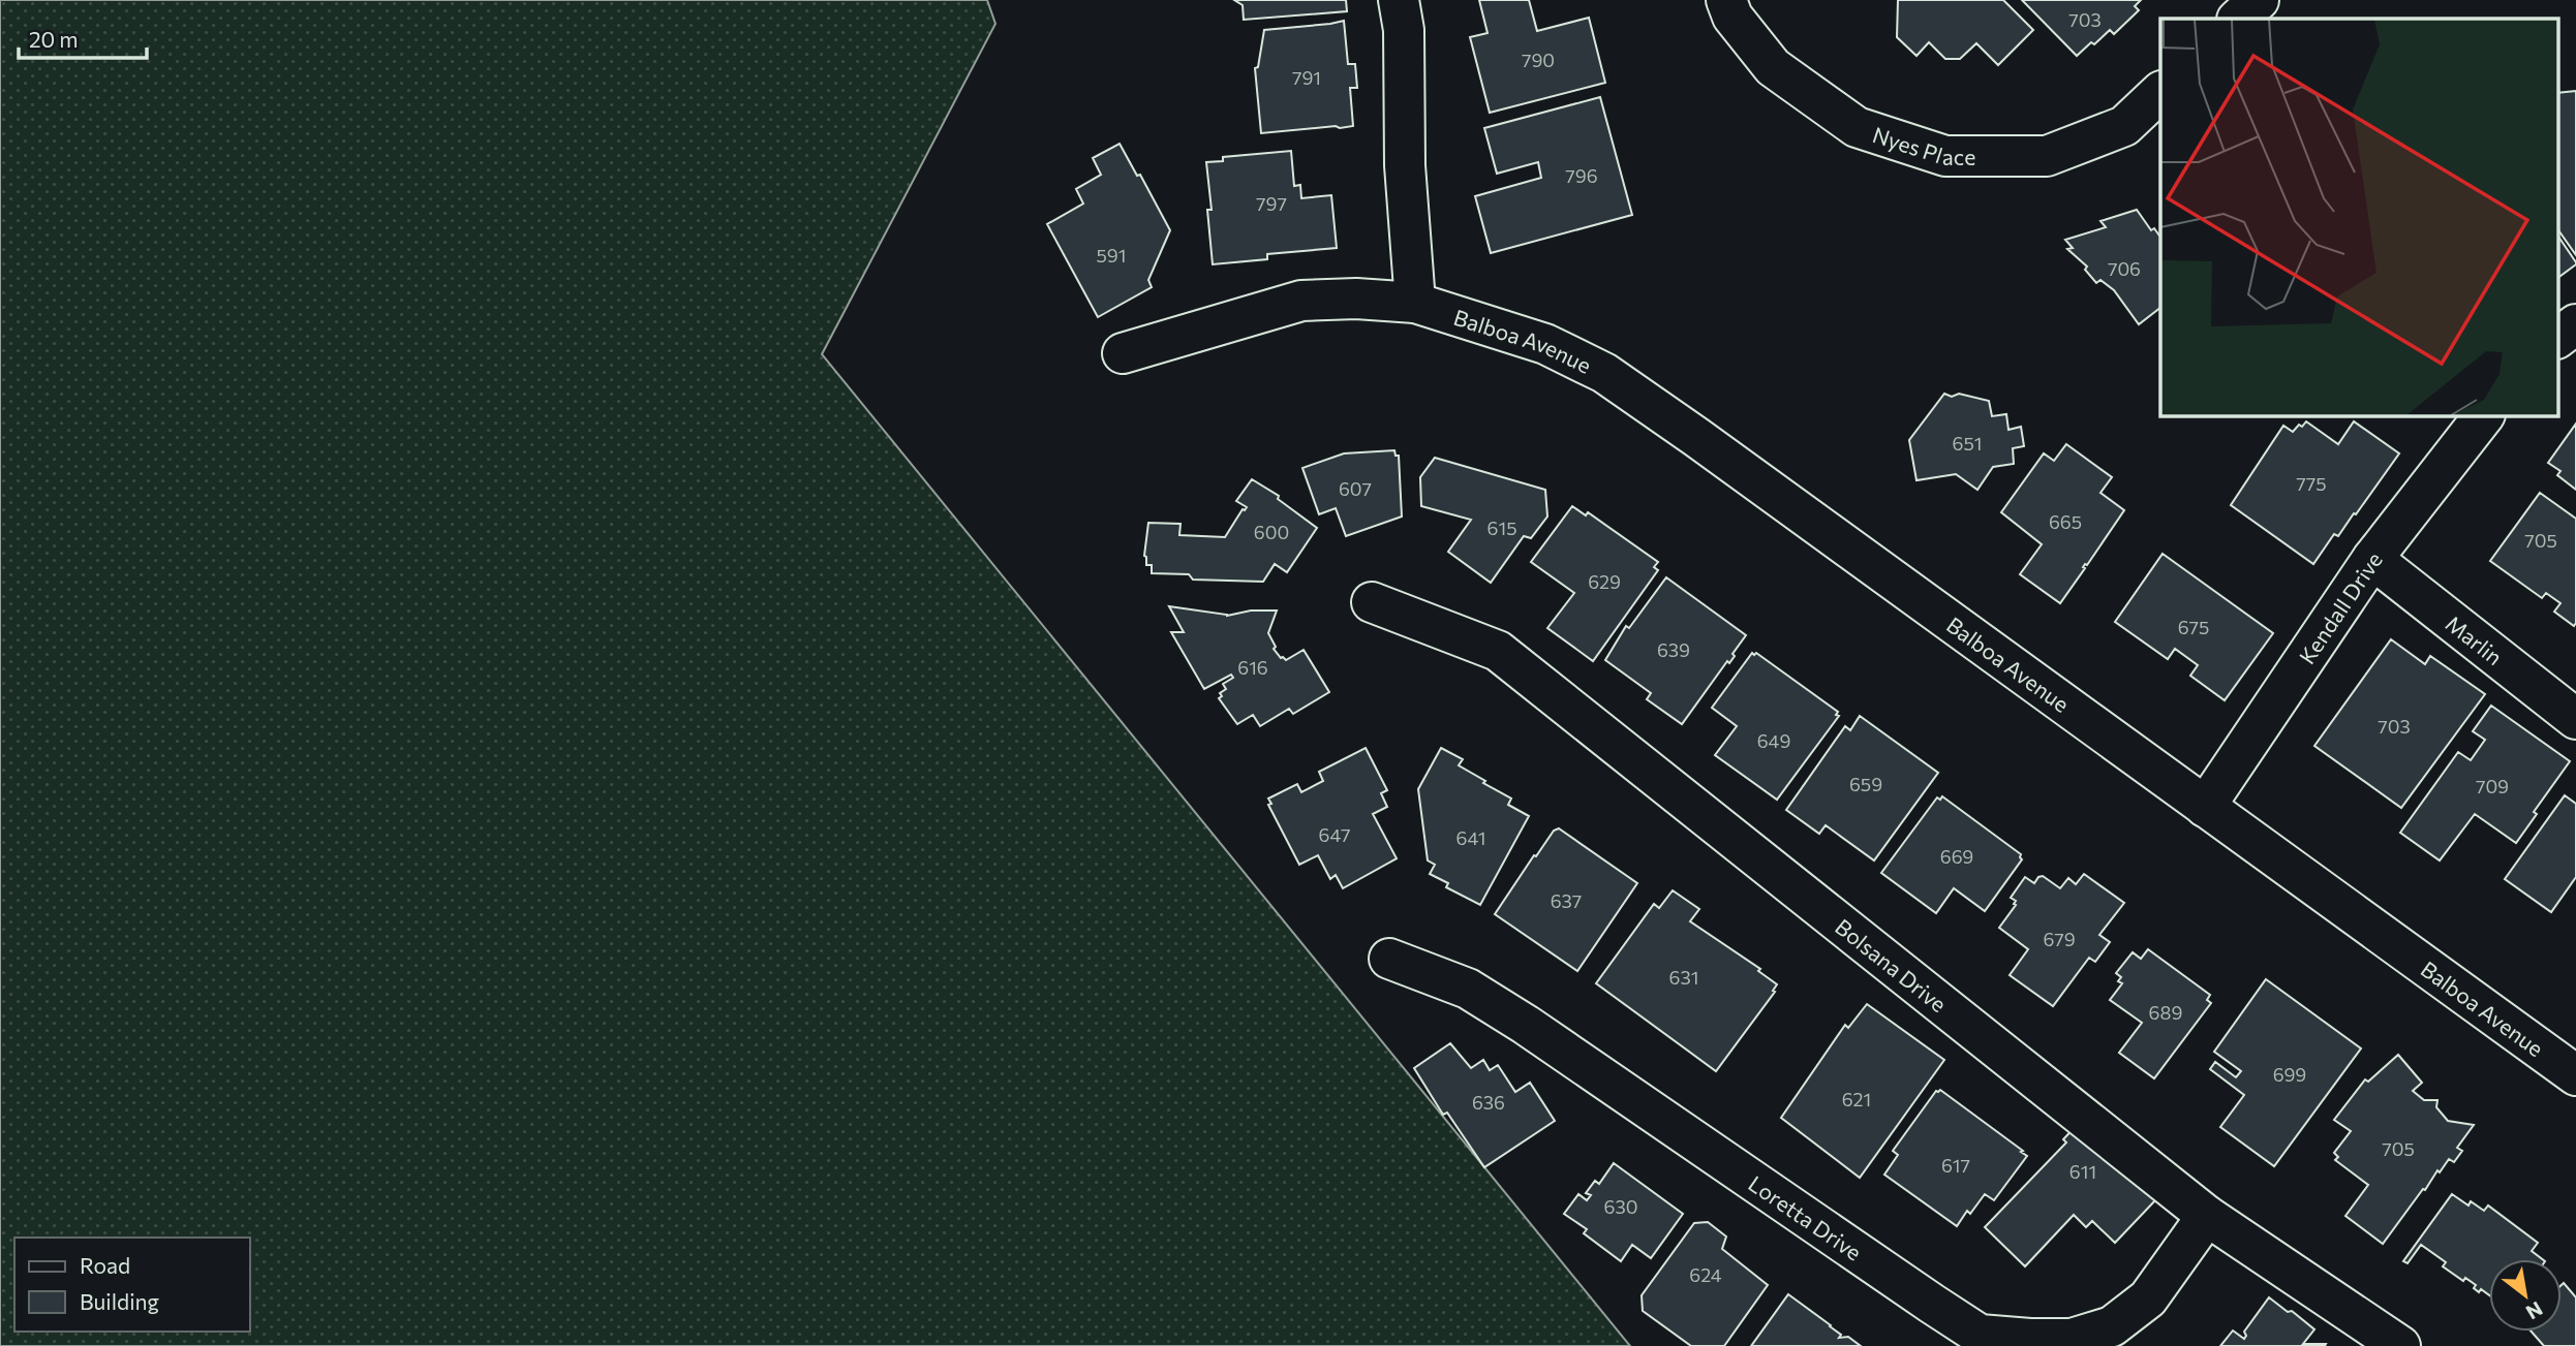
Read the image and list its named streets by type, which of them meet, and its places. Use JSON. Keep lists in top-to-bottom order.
{
  "streets": {
    "street": [
      "Nyes Place",
      "Balboa Avenue",
      "Kendall Drive",
      "Marlin",
      "Bolsana Drive",
      "Loretta Drive"
    ]
  },
  "crossings": [
    ["Balboa Avenue", "Kendall Drive"],
    ["Kendall Drive", "Marlin"],
    ["Bolsana Drive", "Loretta Drive"]
  ],
  "house_numbers": [
    "703",
    "790",
    "791",
    "796",
    "797",
    "591",
    "706",
    "651",
    "775",
    "607",
    "665",
    "615",
    "600",
    "705",
    "629",
    "675",
    "639",
    "616",
    "703",
    "649",
    "659",
    "709",
    "647",
    "641",
    "669",
    "637",
    "679",
    "631",
    "689",
    "699",
    "621",
    "636",
    "705",
    "617",
    "611",
    "630",
    "624"
  ],
  "legend": ["Road", "Building"],
  "scale_bar": "20 m",
  "north": "bottom right"
}
